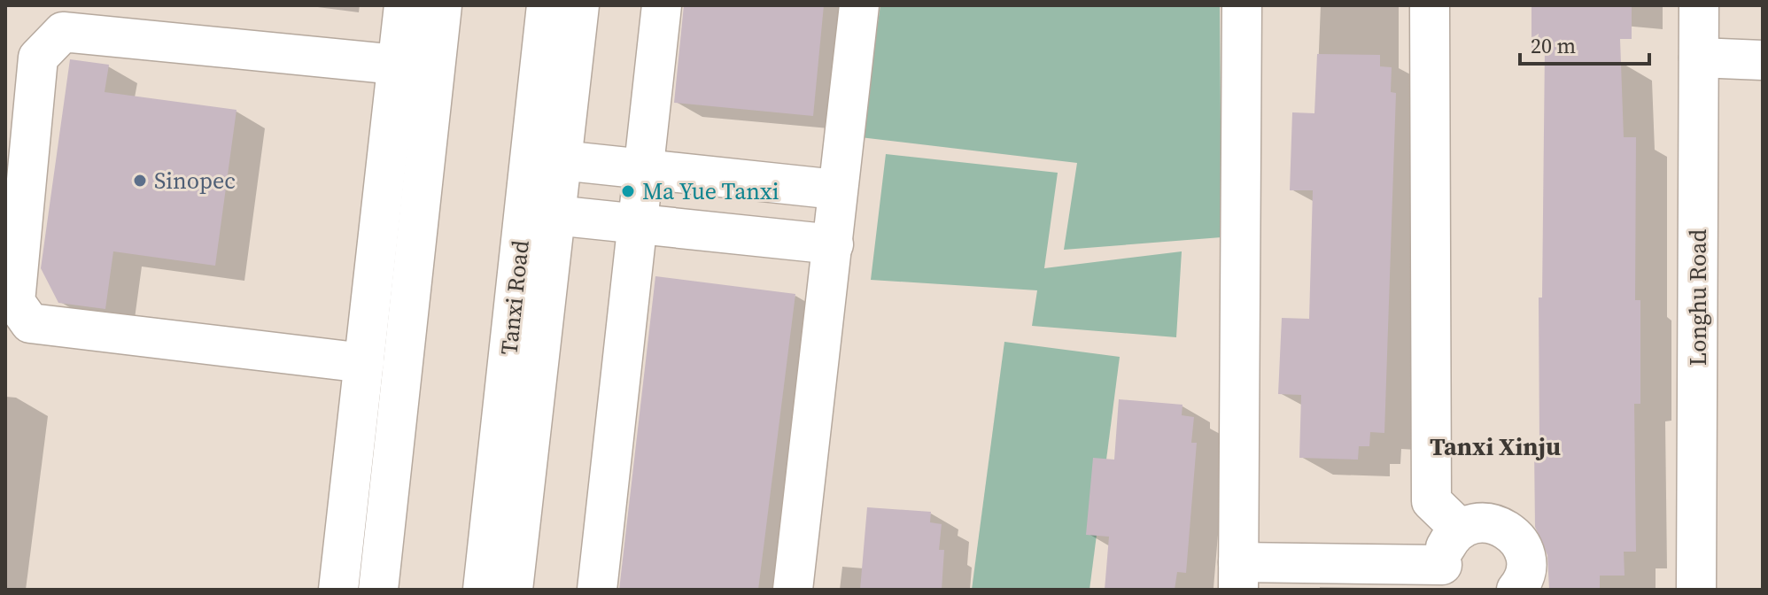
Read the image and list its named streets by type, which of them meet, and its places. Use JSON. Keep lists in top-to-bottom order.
{
  "streets": {
    "street": ["Tanxi Road", "Longhu Road"]
  },
  "districts": ["Tanxi Xinju"],
  "places": ["Sinopec", "Ma Yue Tanxi"],
  "scale_bar": "20 m"
}
